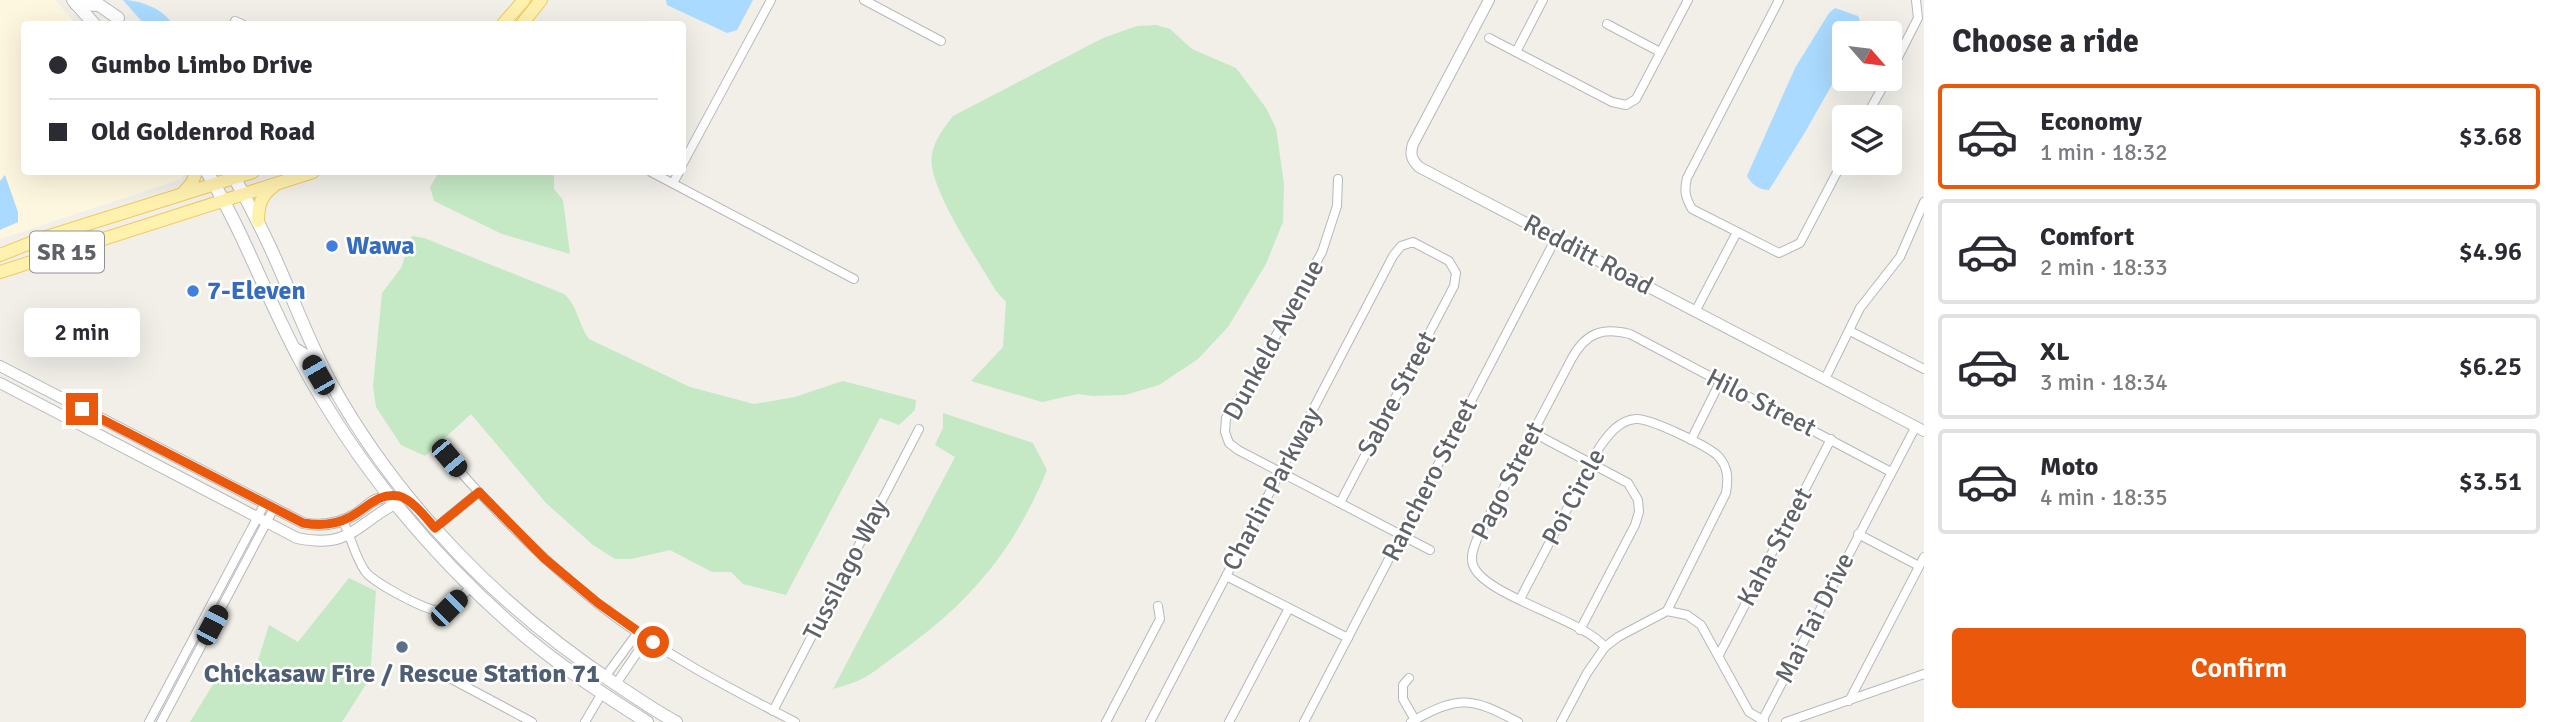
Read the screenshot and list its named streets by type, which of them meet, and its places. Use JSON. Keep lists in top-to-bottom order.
{
  "streets": {
    "main road": ["SR 15"],
    "street": [
      "Redditt Road",
      "Dunkeld Avenue",
      "Sabre Street",
      "Hilo Street",
      "Ranchero Street",
      "Pago Street",
      "Charlin Parkway",
      "Poi Circle",
      "Kaha Street",
      "Tussilago Way",
      "Mai Tai Drive"
    ]
  },
  "crossings": [
    ["Redditt Road", "Ranchero Street"],
    ["Redditt Road", "Mai Tai Drive"],
    ["Dunkeld Avenue", "Sabre Street"],
    ["Dunkeld Avenue", "Ranchero Street"],
    ["Dunkeld Avenue", "Charlin Parkway"],
    ["Sabre Street", "Charlin Parkway"],
    ["Hilo Street", "Pago Street"],
    ["Hilo Street", "Kaha Street"],
    ["Hilo Street", "Mai Tai Drive"],
    ["Pago Street", "Poi Circle"],
    ["Poi Circle", "Mai Tai Drive"],
    ["Kaha Street", "Mai Tai Drive"]
  ],
  "places": ["Wawa", "7-Eleven", "Chickasaw Fire / Rescue Station 71"],
  "north": "bottom right",
  "page": {
    "heading": "Choose a ride",
    "banner": ["Gumbo Limbo Drive", "Old Goldenrod Road"],
    "list": [
      {
        "name": "Economy",
        "note": "1 min · 18:32",
        "value": "$3.68"
      },
      {
        "name": "Comfort",
        "note": "2 min · 18:33",
        "value": "$4.96"
      },
      {
        "name": "XL",
        "note": "3 min · 18:34",
        "value": "$6.25"
      },
      {
        "name": "Moto",
        "note": "4 min · 18:35",
        "value": "$3.51"
      }
    ],
    "bubble": "2 min",
    "buttons": "Confirm"
  }
}
